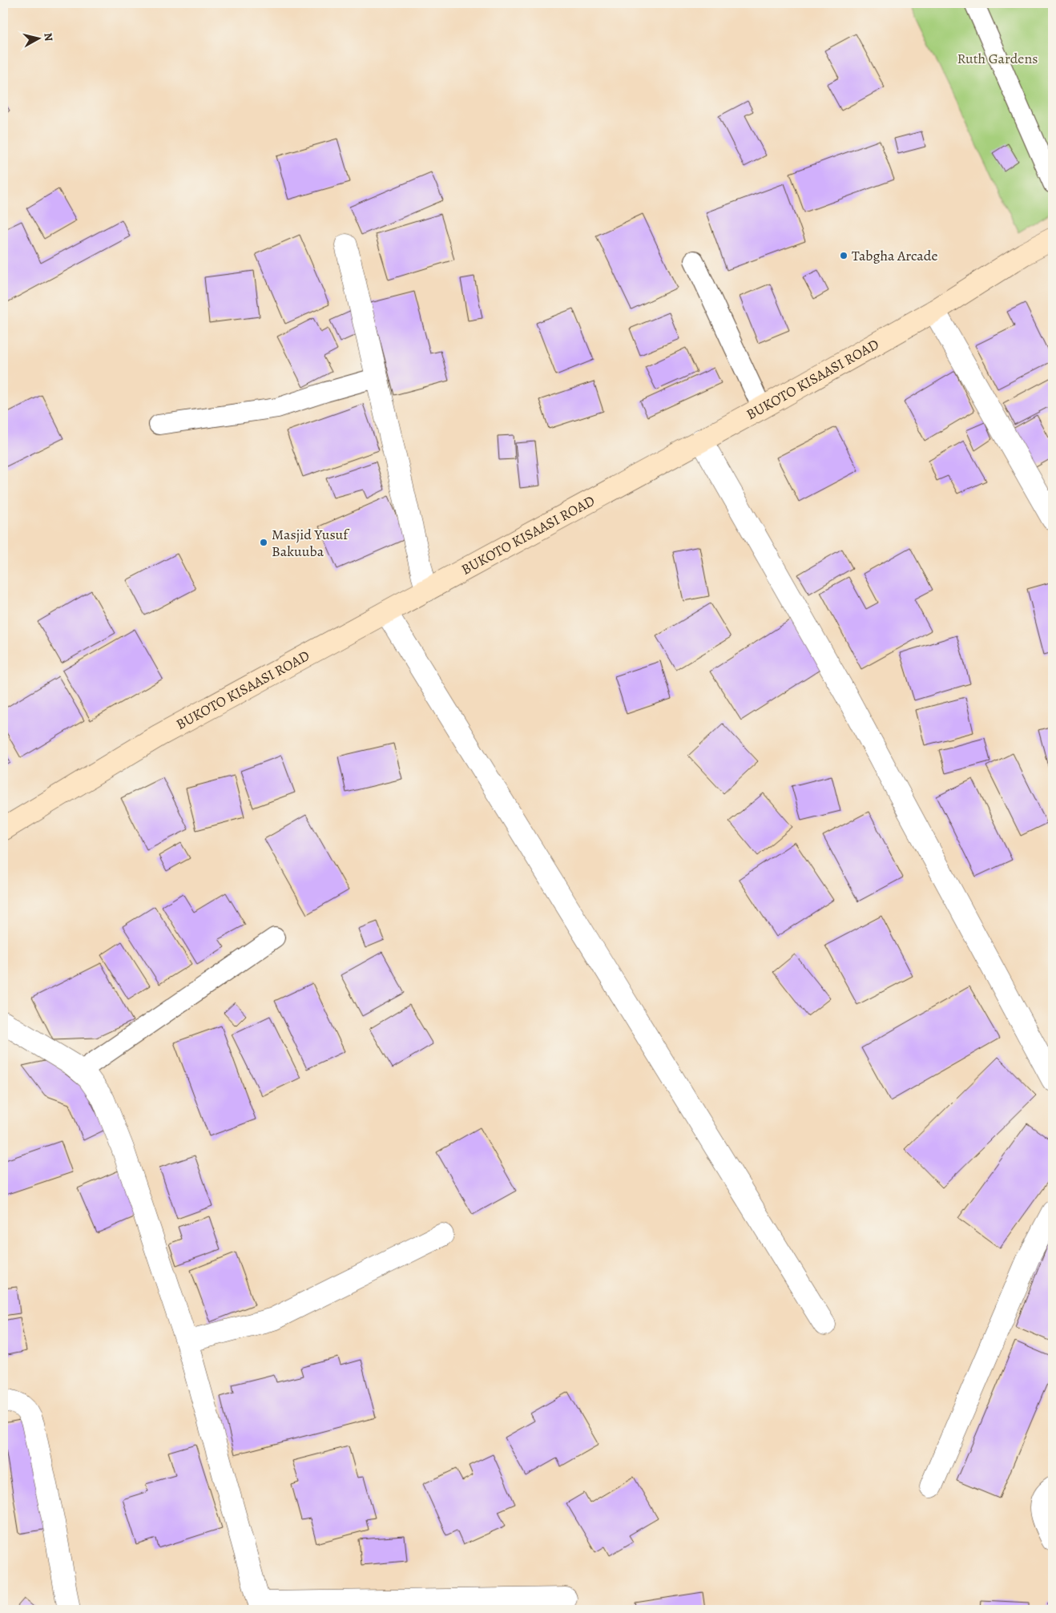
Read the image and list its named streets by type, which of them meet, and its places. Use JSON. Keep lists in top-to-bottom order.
{
  "streets": {
    "main road": ["BUKOTO KISAASI ROAD"]
  },
  "parks": ["Ruth Gardens"],
  "places": ["Tabgha Arcade", "Masjid Yusuf Bakuuba"],
  "north": "right"
}
